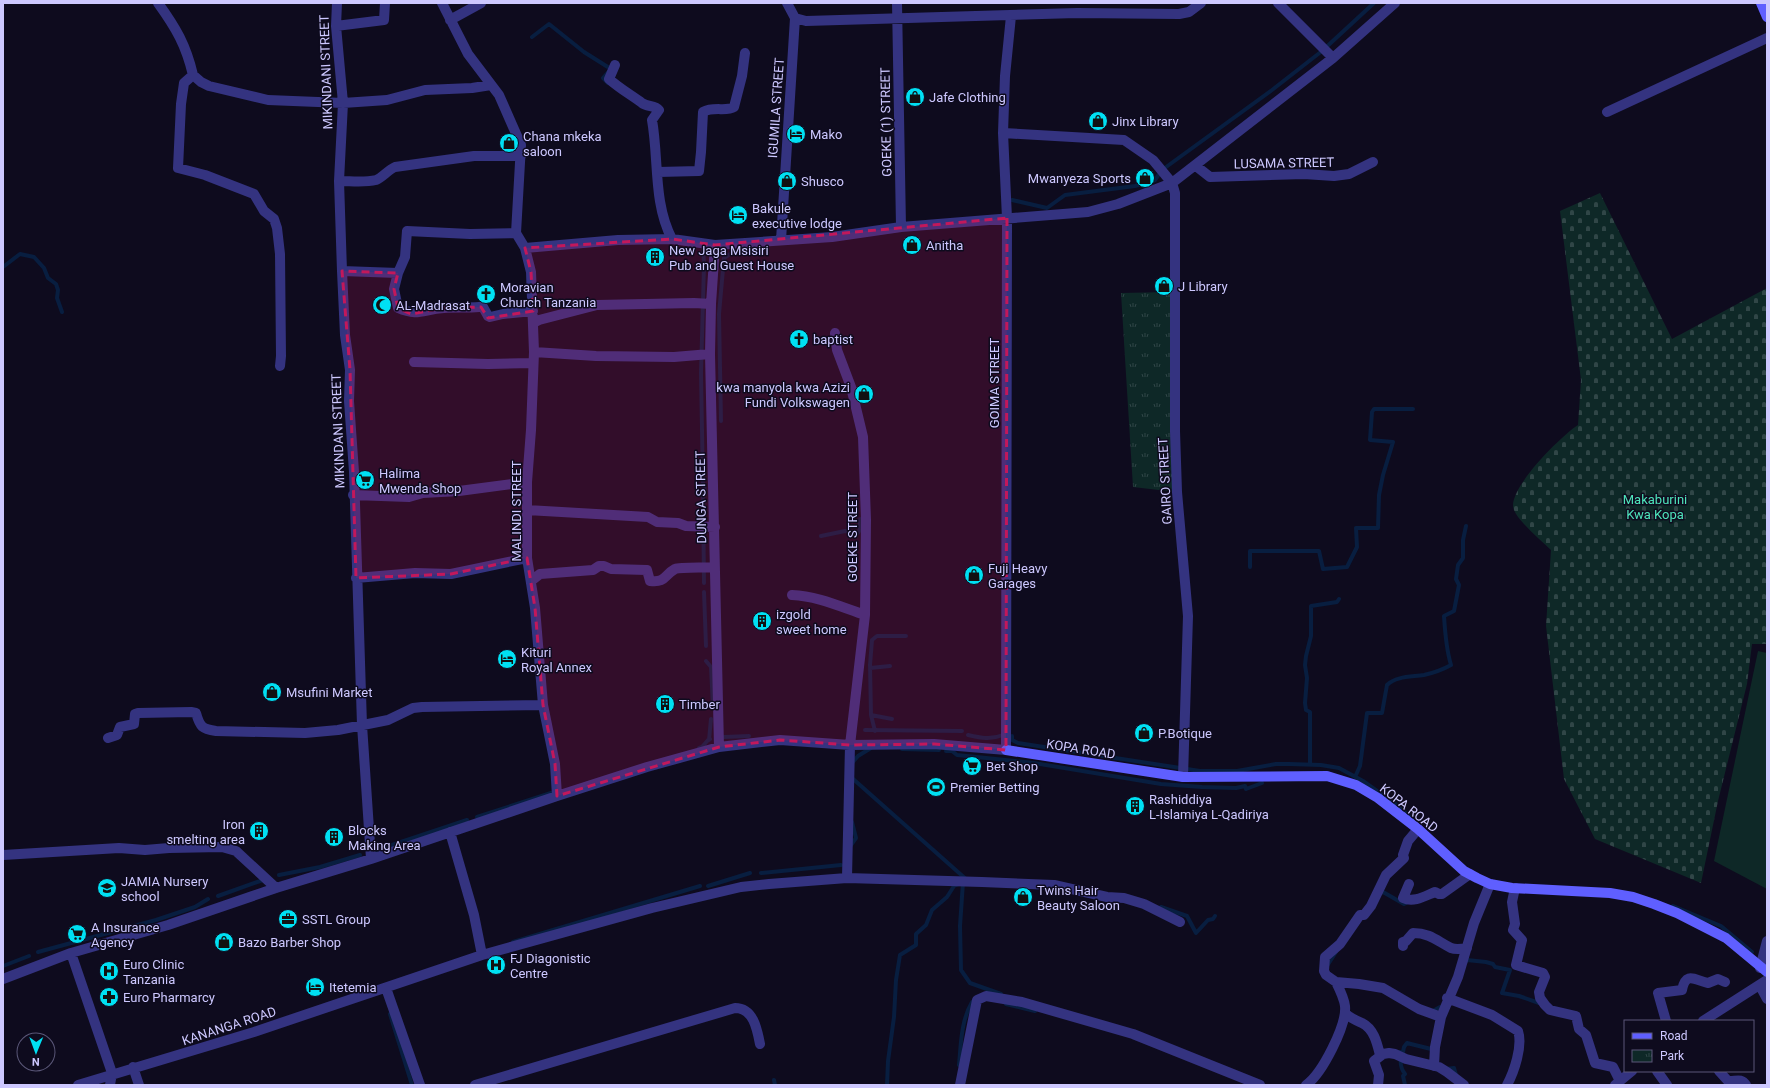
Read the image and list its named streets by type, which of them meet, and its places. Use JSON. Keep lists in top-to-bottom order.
{
  "streets": {
    "street": [
      "MIKINDANI STREET",
      "IGUMILA STREET",
      "GOEKE (1) STREET",
      "LUSAMA STREET",
      "GOIMA STREET",
      "GAIRO STREET",
      "DUNGA STREET",
      "MALINDI STREET",
      "GOEKE STREET",
      "KOPA ROAD",
      "KANANGA ROAD"
    ]
  },
  "crossings": [
    ["GOIMA STREET", "KOPA ROAD"],
    ["GAIRO STREET", "KOPA ROAD"],
    ["GOEKE STREET", "KANANGA ROAD"]
  ],
  "parks": ["Makaburini Kwa Kopa"],
  "places": {
    "shop": [
      "Jafe Clothing",
      "Jinx Library",
      "Chana mkeka saloon",
      "Mwanyeza Sports",
      "Shusco",
      "Anitha",
      "J Library",
      "kwa manyola kwa Azizi Fundi Volkswagen",
      "Fuji Heavy Garages",
      "Msufini Market",
      "P.Botique",
      "Twins Hair Beauty Saloon",
      "Bazo Barber Shop"
    ],
    "hotel": [
      "Mako",
      "Bakule executive lodge",
      "Kituri Royal Annex",
      "Itetemia"
    ],
    "building": [
      "New Jaga Msisiri Pub and Guest House",
      "izgold sweet home",
      "Timber",
      "Rashiddiya L-Islamiya L-Qadiriya",
      "Iron smelting area",
      "Blocks Making Area"
    ],
    "church": ["Moravian Church Tanzania", "baptist"],
    "mosque": ["AL-Madrasat"],
    "supermarket": ["Halima Mwenda Shop", "Bet Shop", "A Insurance Agency"],
    "sports": ["Premier Betting"],
    "school or university": ["JAMIA Nursery school"],
    "office": ["SSTL Group"],
    "hospital": ["FJ Diagonistic Centre", "Euro Clinic Tanzania"],
    "pharmacy": ["Euro Pharmarcy"]
  },
  "legend": ["Road", "Park"],
  "north": "bottom"
}
